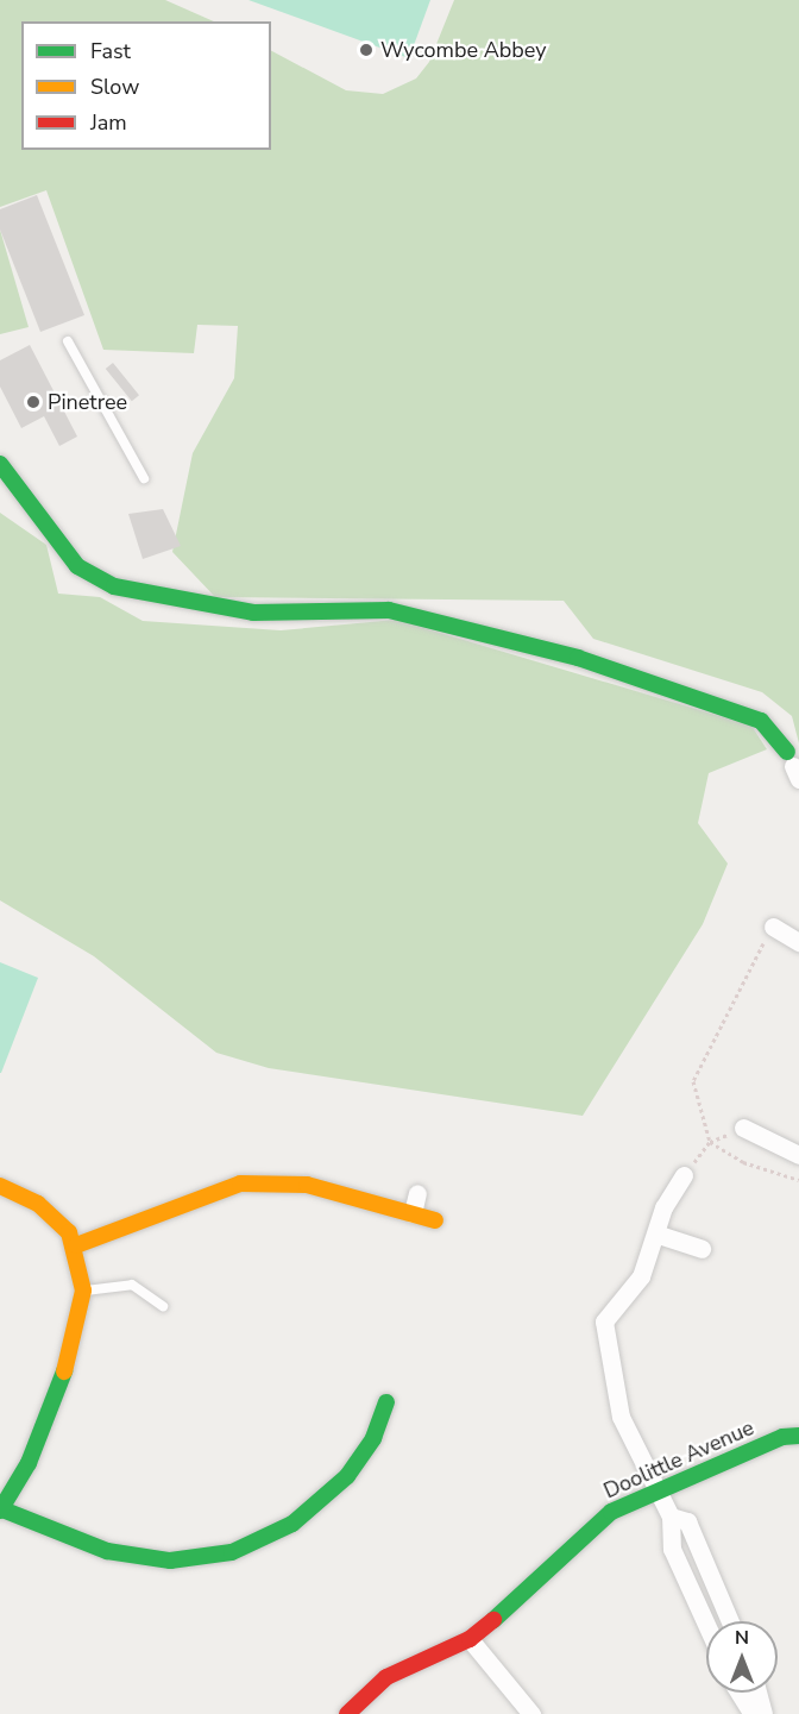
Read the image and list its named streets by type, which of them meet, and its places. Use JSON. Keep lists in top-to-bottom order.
{
  "streets": {
    "street": ["Doolittle Avenue"]
  },
  "places": ["Wycombe Abbey", "Pinetree"],
  "legend": ["Fast", "Slow", "Jam"],
  "north": "top"
}
